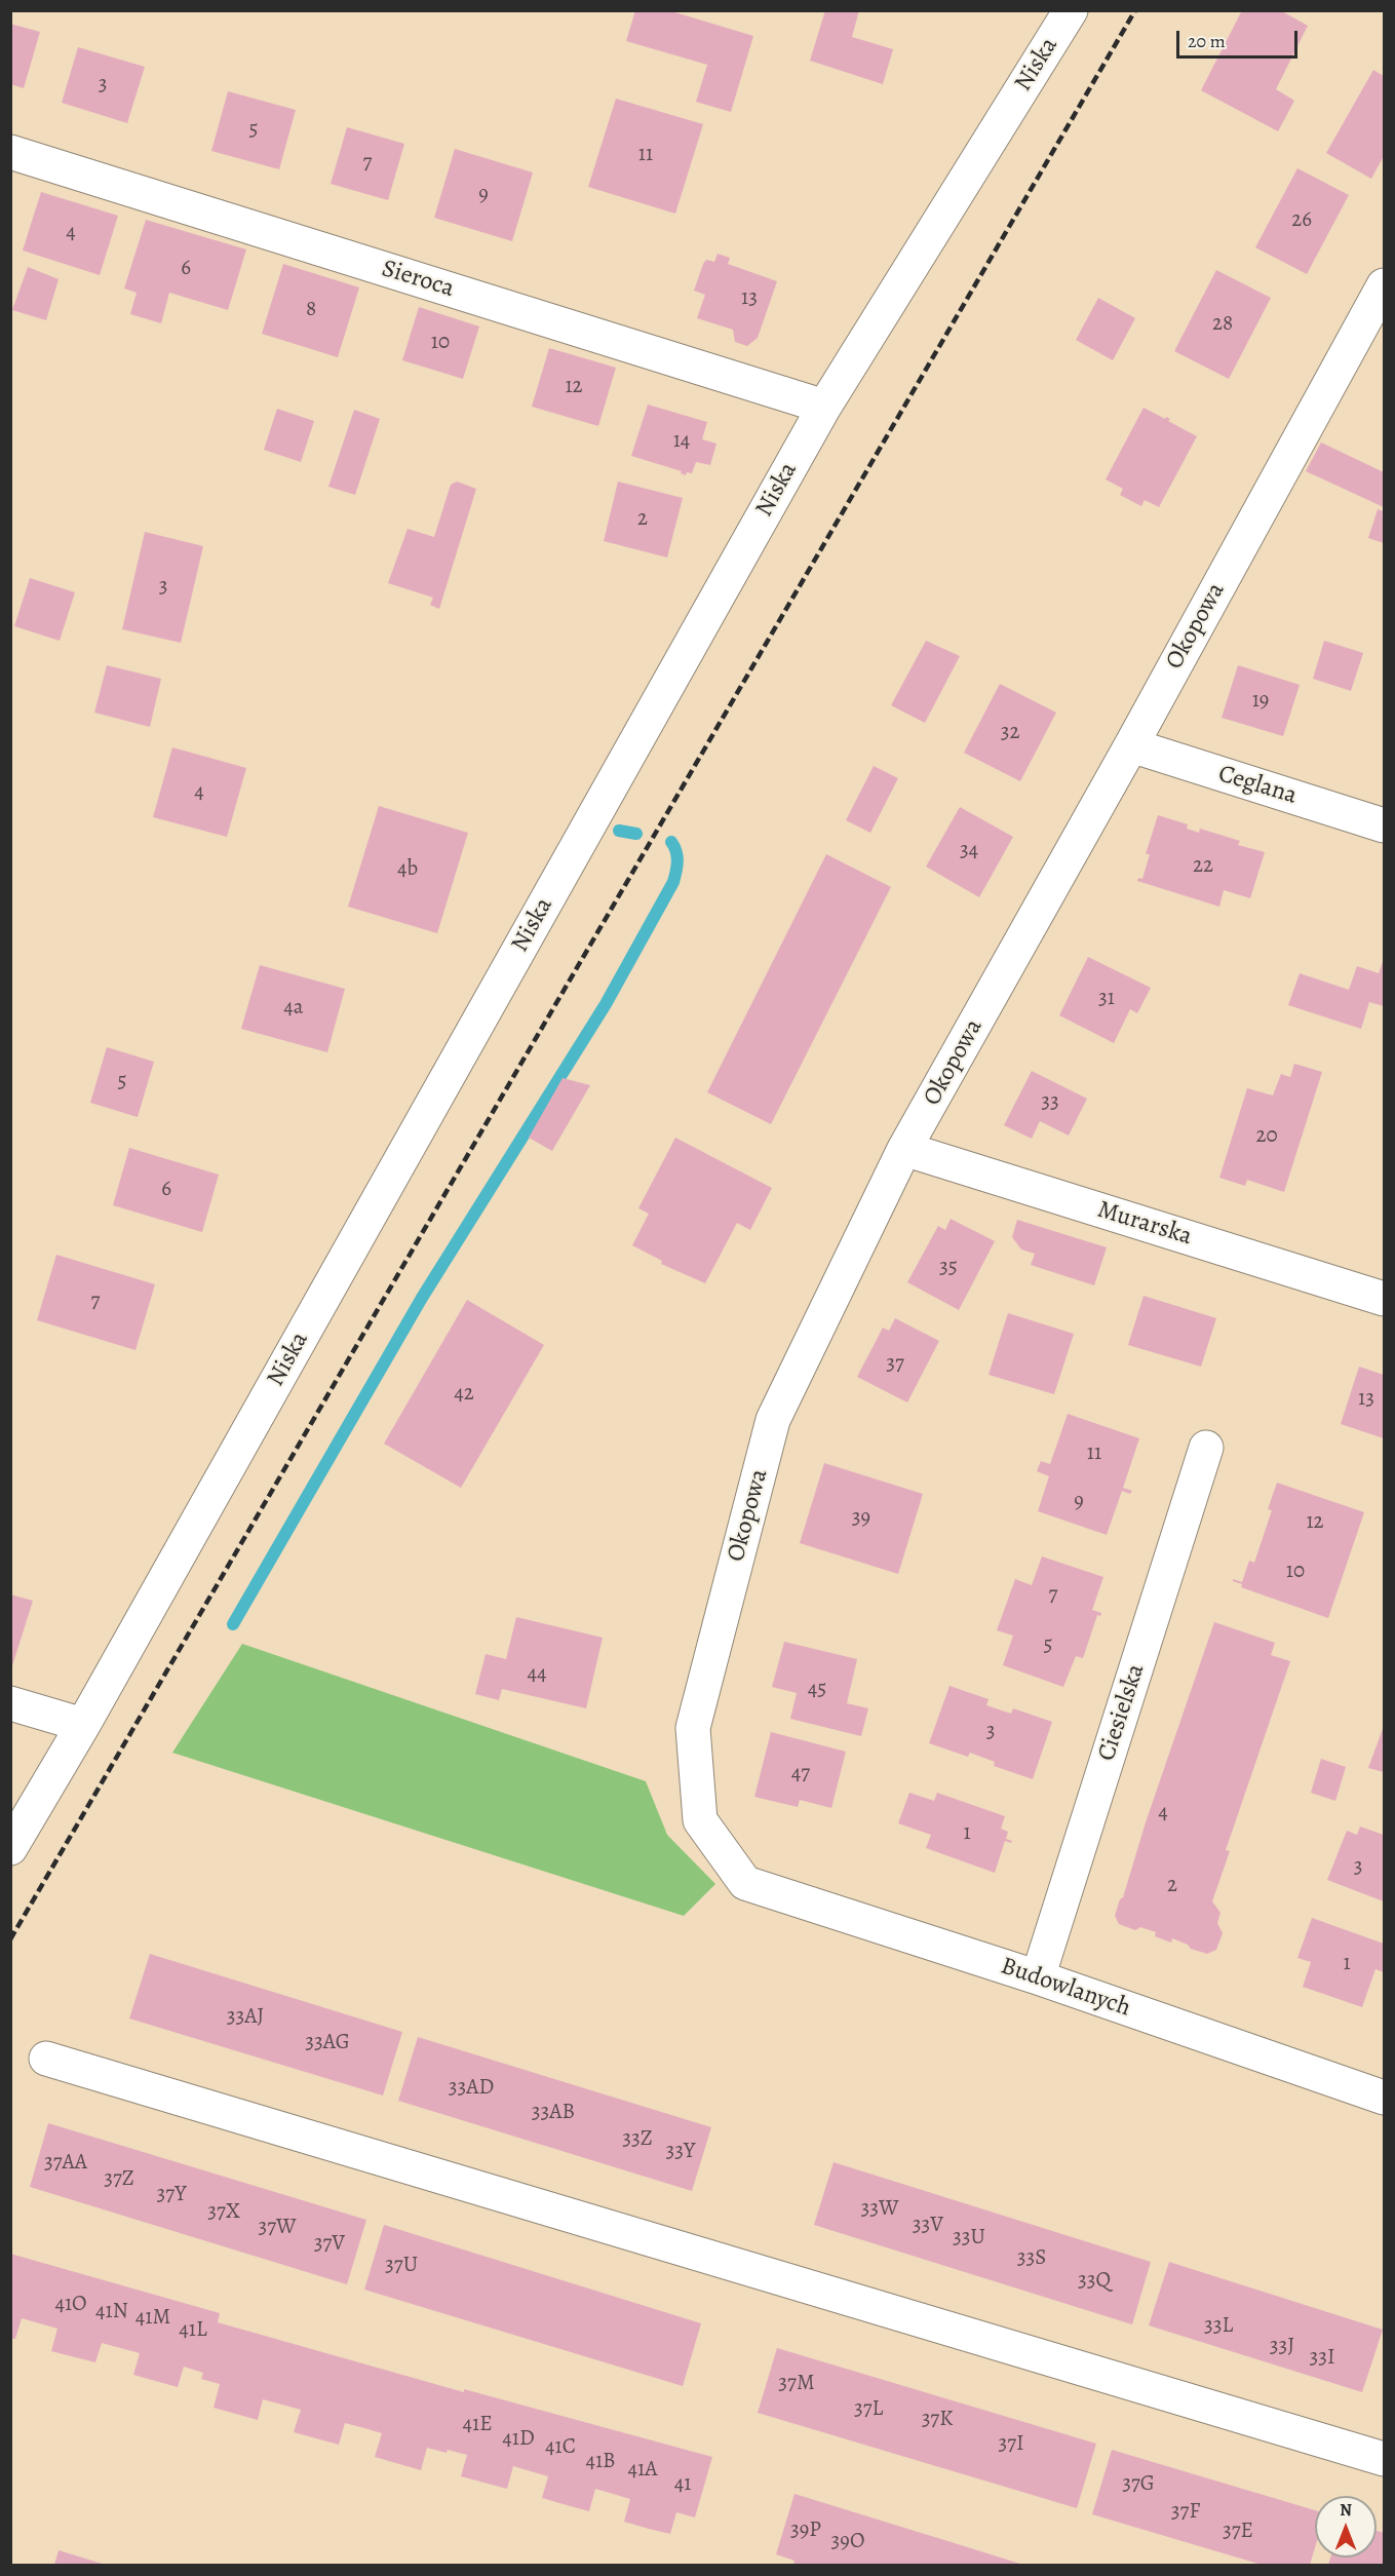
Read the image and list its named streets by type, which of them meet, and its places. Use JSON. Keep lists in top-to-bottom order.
{
  "streets": {
    "street": [
      "Niska",
      "Sieroca",
      "Okopowa",
      "Ceglana",
      "Murarska",
      "Ciesielska",
      "Budowlanych"
    ]
  },
  "crossings": [
    ["Niska", "Sieroca"],
    ["Okopowa", "Ceglana"],
    ["Okopowa", "Murarska"],
    ["Okopowa", "Budowlanych"],
    ["Ciesielska", "Budowlanych"]
  ],
  "house_numbers": [
    "3",
    "5",
    "11",
    "7",
    "9",
    "26",
    "4",
    "6",
    "13",
    "8",
    "28",
    "10",
    "12",
    "14",
    "2",
    "3",
    "19",
    "32",
    "4",
    "34",
    "22",
    "4b",
    "31",
    "4a",
    "5",
    "33",
    "20",
    "6",
    "35",
    "7",
    "37",
    "42",
    "13",
    "11",
    "9",
    "39",
    "12",
    "10",
    "7",
    "5",
    "44",
    "45",
    "3",
    "47",
    "4",
    "1",
    "3",
    "2",
    "1",
    "33AJ",
    "33AG",
    "33AD",
    "33AB",
    "33Z",
    "33Y",
    "37AA",
    "37Z",
    "37Y",
    "33W",
    "37X",
    "33V",
    "37W",
    "33U",
    "37V",
    "33S",
    "37U",
    "33Q",
    "41O",
    "41N",
    "41M",
    "33L",
    "41L",
    "33J",
    "33I",
    "37M",
    "37L",
    "37K",
    "41E",
    "41D",
    "37I",
    "41C",
    "41B",
    "41A",
    "41",
    "37G",
    "37F",
    "39P",
    "37E",
    "39O"
  ],
  "scale_bar": "20 m",
  "north": "top"
}
